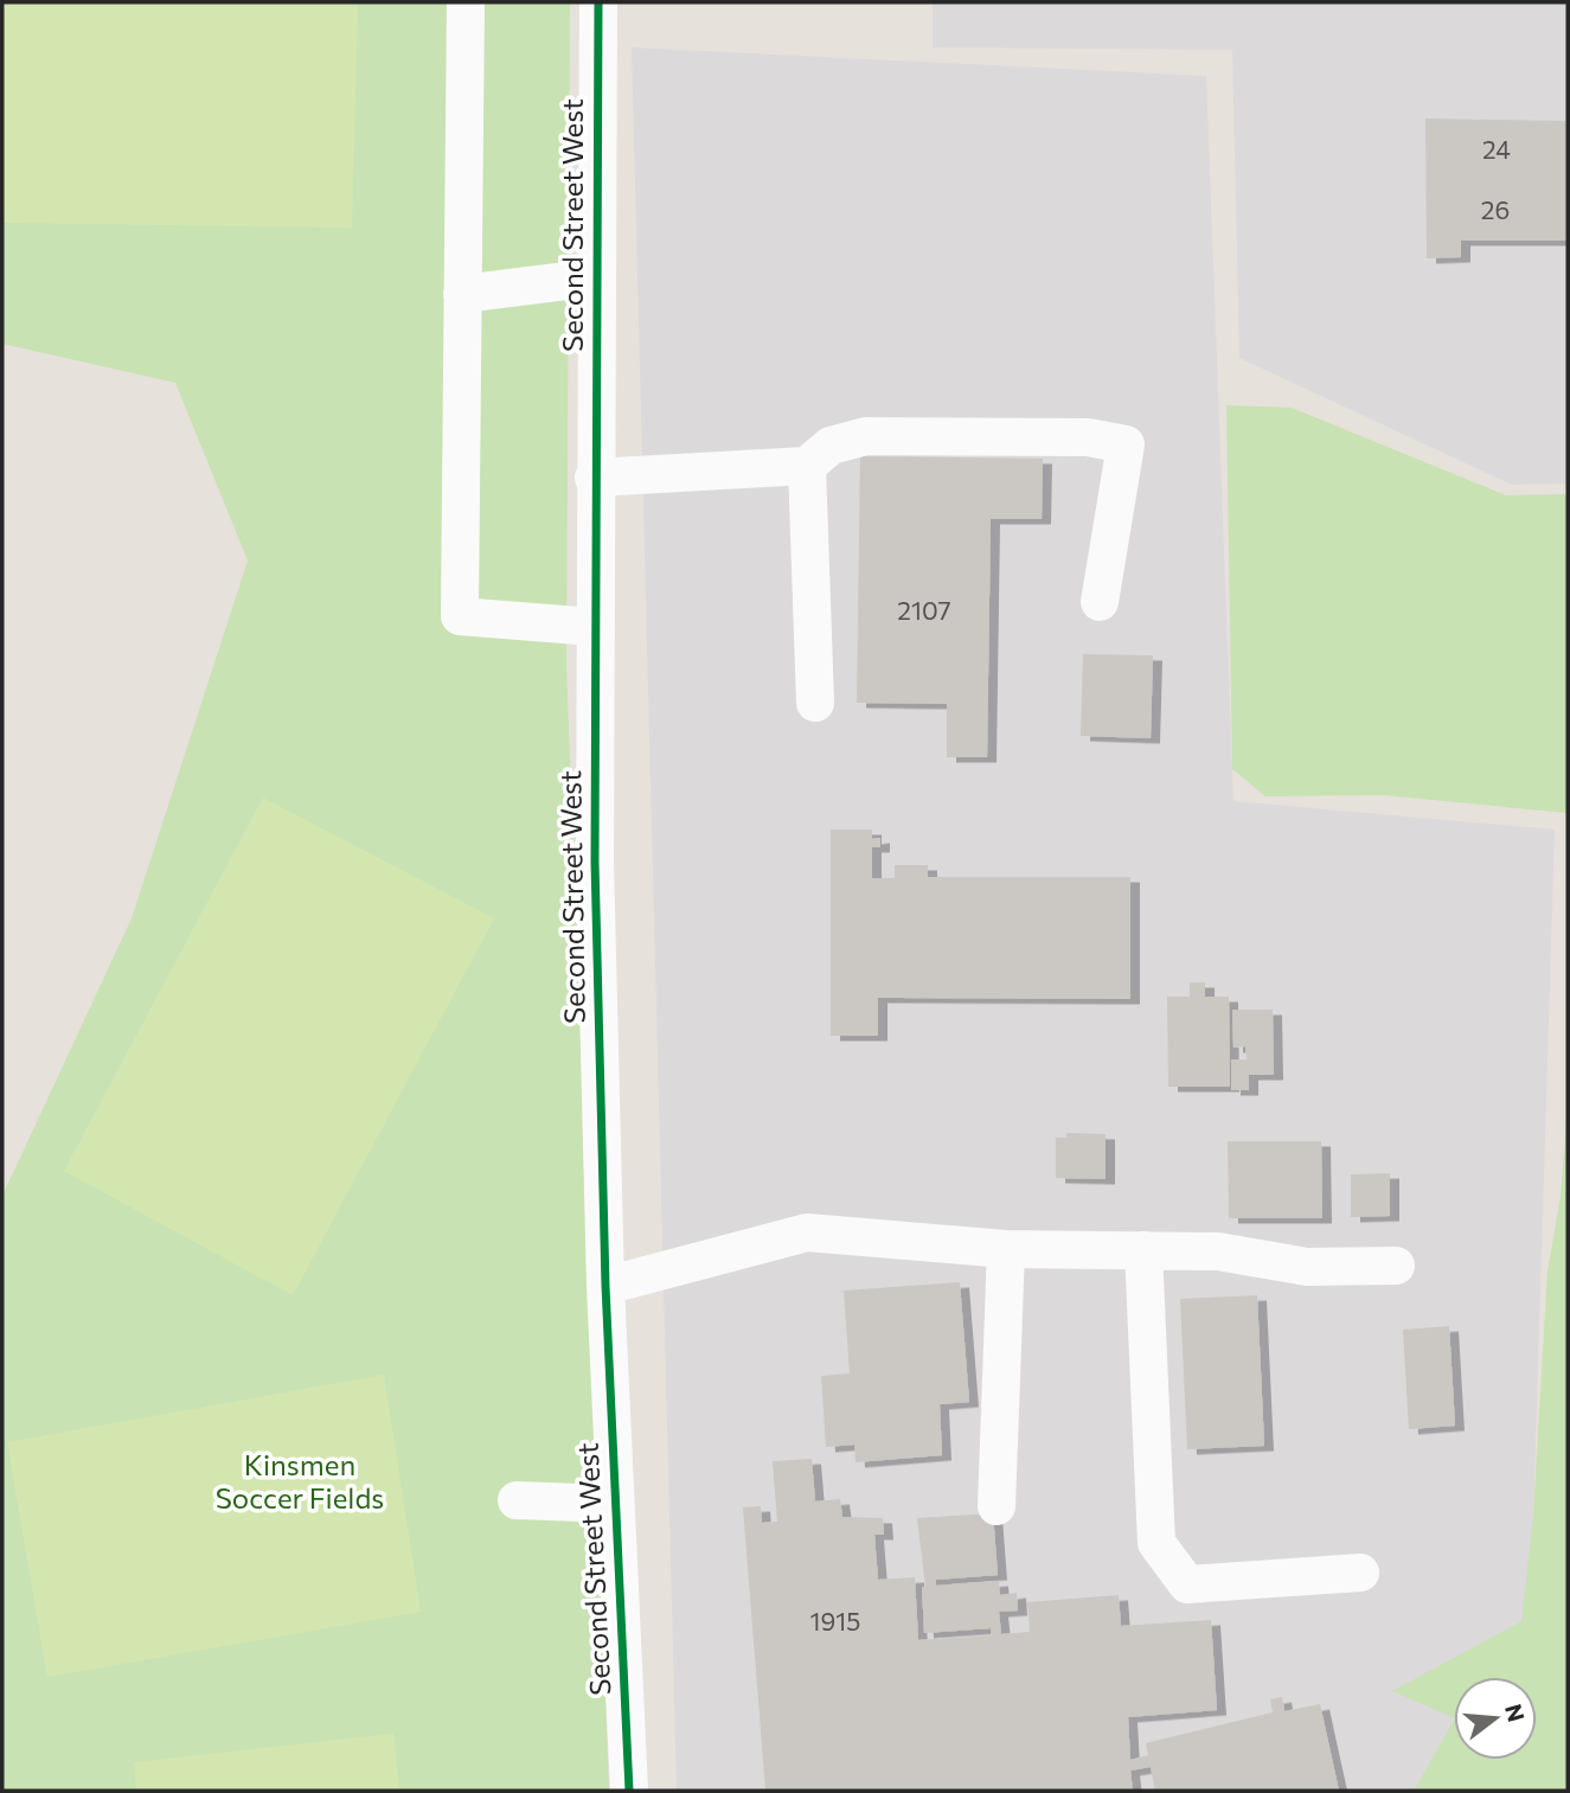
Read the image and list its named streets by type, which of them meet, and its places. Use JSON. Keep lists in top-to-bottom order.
{
  "streets": {
    "street": ["Second Street West"]
  },
  "parks": ["Kinsmen Soccer Fields"],
  "house_numbers": [
    "24",
    "26",
    "2107",
    "1915"
  ],
  "north": "right"
}
